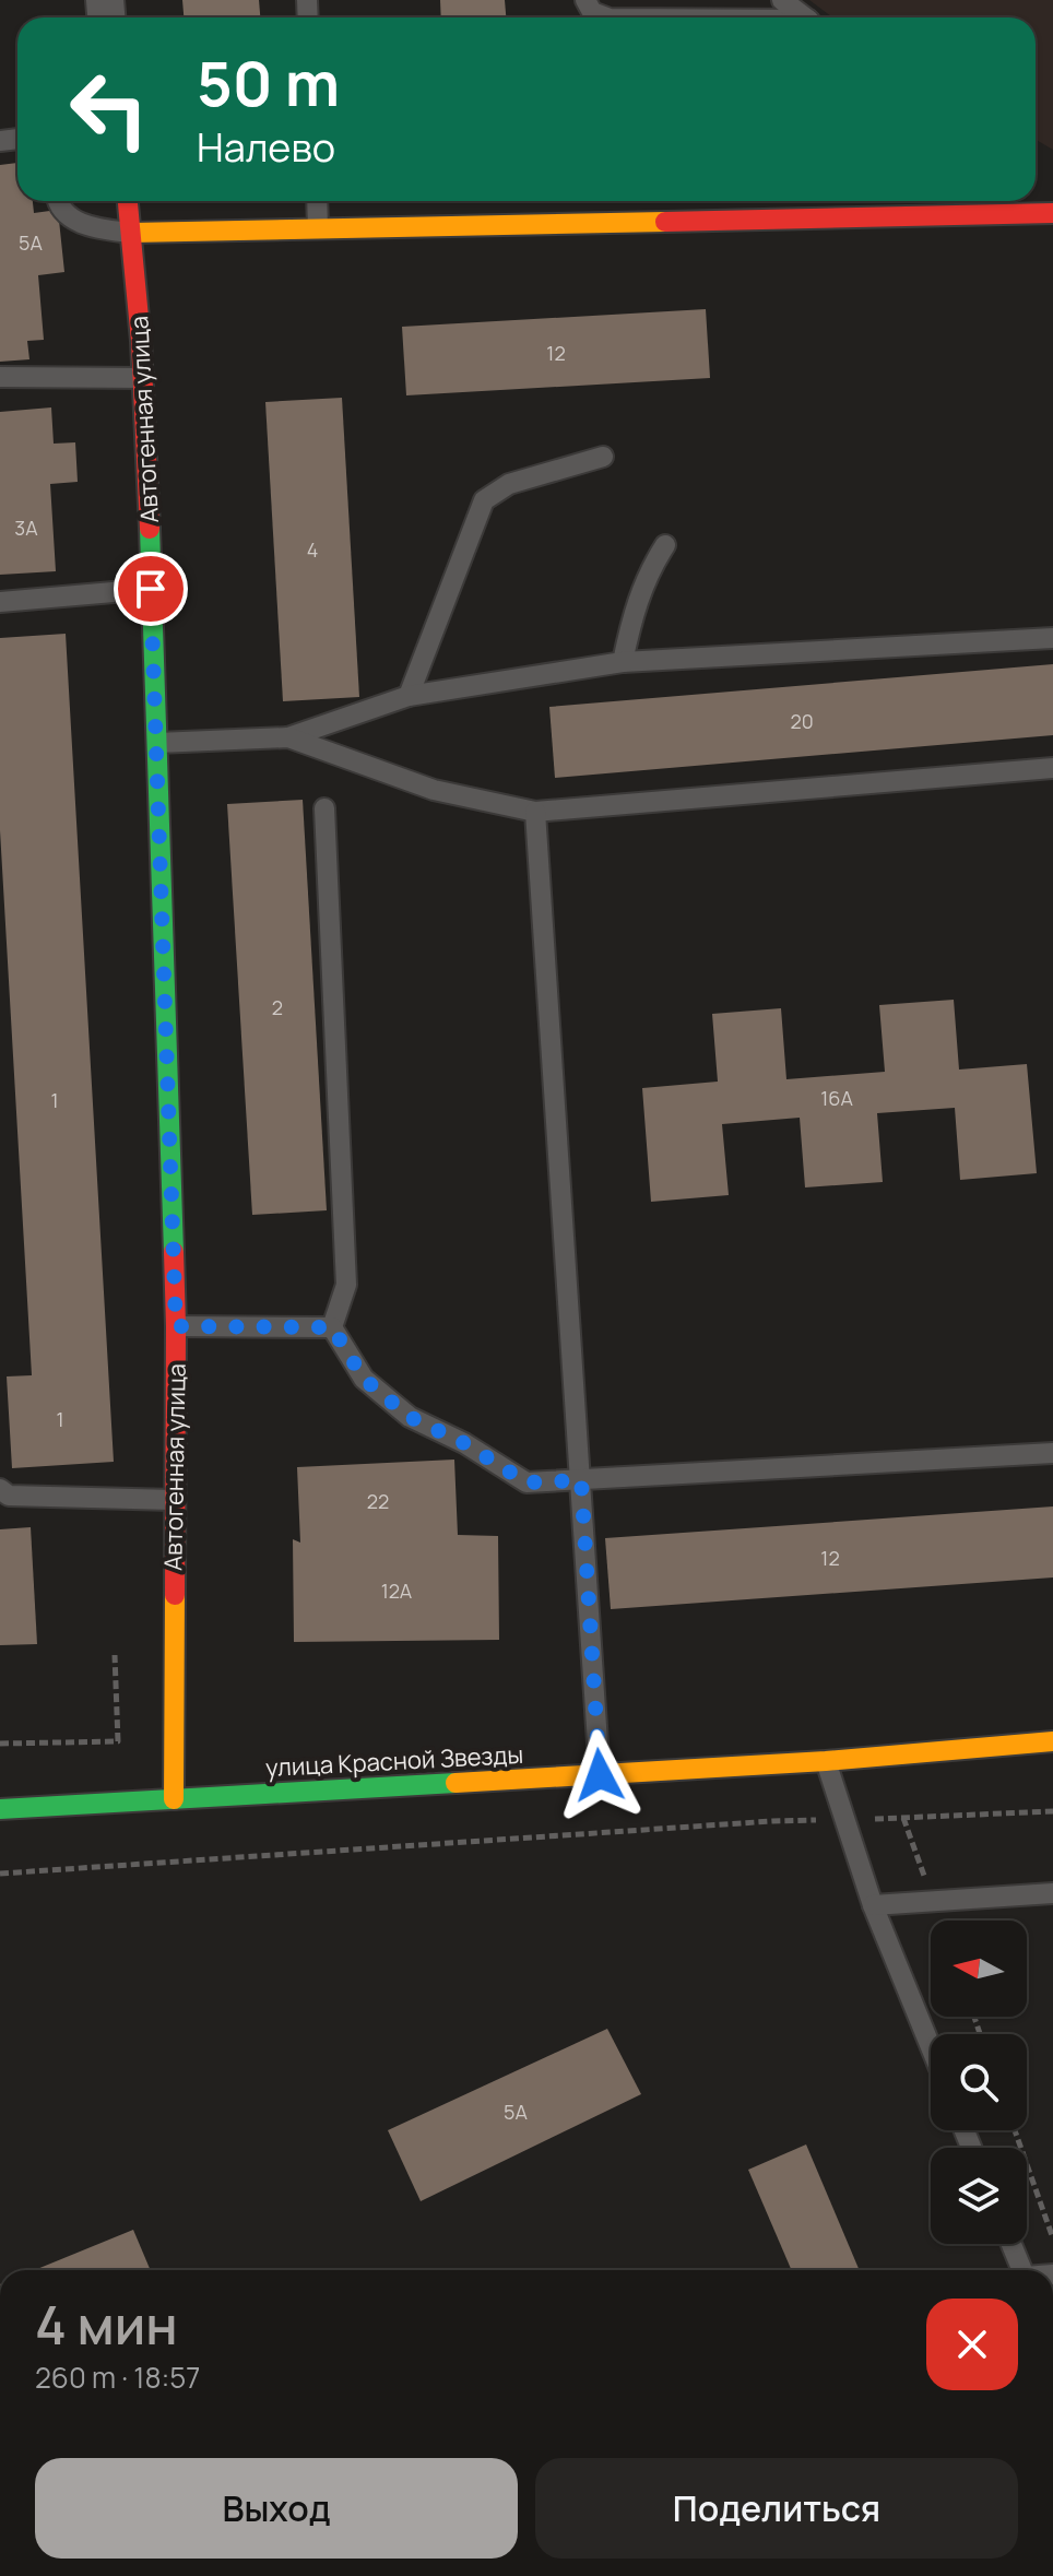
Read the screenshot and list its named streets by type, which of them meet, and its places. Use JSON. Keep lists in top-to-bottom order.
{
  "streets": {
    "street": ["Автогенная улица", "улица Красной Звезды"]
  },
  "crossings": [
    ["Автогенная улица", "улица Красной Звезды"]
  ],
  "house_numbers": [
    "5А",
    "12",
    "3А",
    "4",
    "20",
    "2",
    "16А",
    "1",
    "1",
    "22",
    "12",
    "12А",
    "5А"
  ],
  "north": "left",
  "page": {
    "turn": ["50 m", "Налево"],
    "heading": ["4 мин", "260 m · 18:57"],
    "buttons": ["Выход", "Поделиться"]
  }
}
